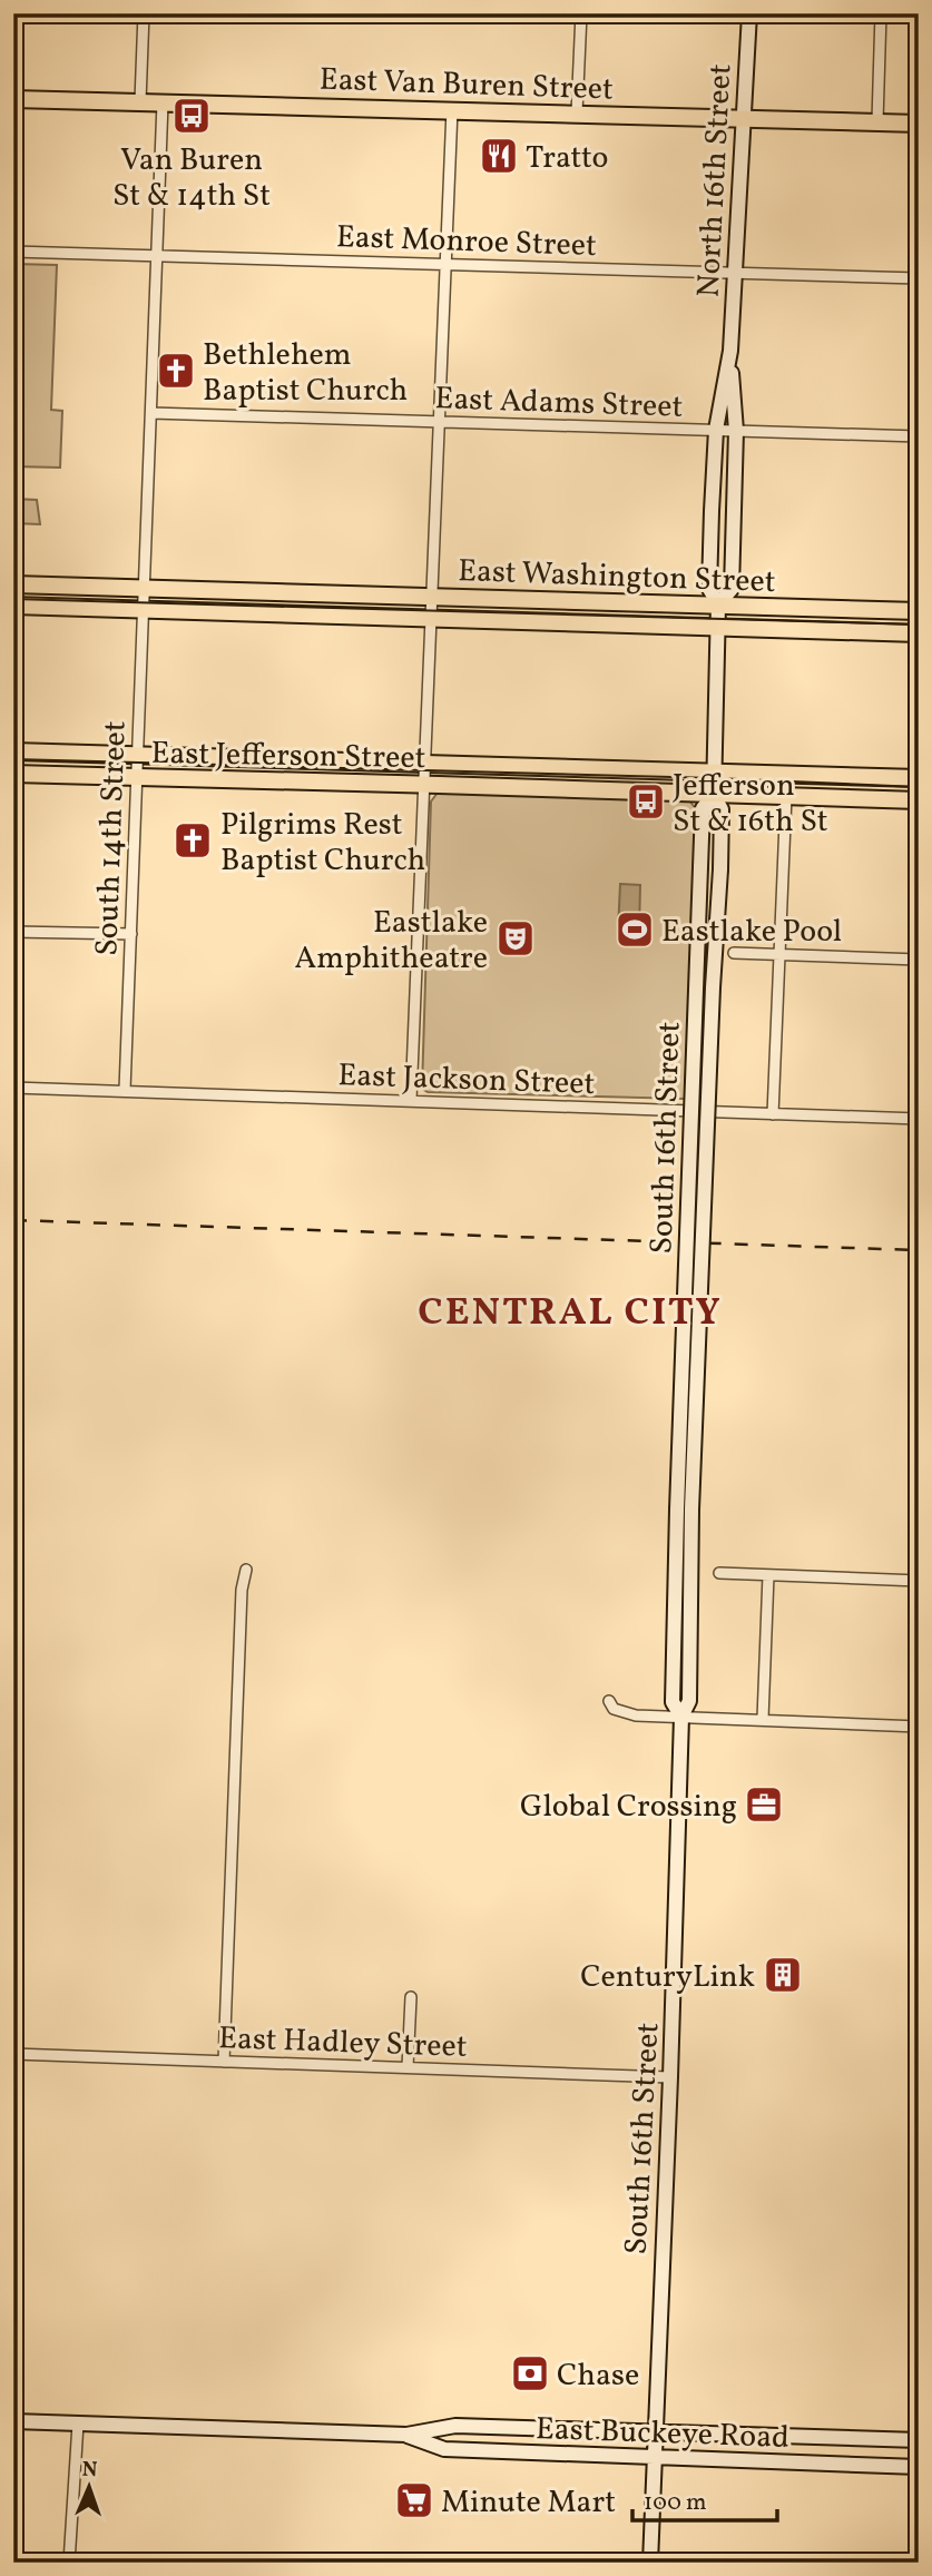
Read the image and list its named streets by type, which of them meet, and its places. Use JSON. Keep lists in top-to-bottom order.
{
  "streets": {
    "main road": [
      "East Van Buren Street",
      "North 16th Street",
      "East Washington Street",
      "East Jefferson Street",
      "South 16th Street",
      "East Buckeye Road"
    ],
    "street": [
      "East Monroe Street",
      "East Adams Street",
      "South 14th Street",
      "East Jackson Street",
      "East Hadley Street"
    ]
  },
  "crossings": [
    ["East Van Buren Street", "North 16th Street"],
    ["East Van Buren Street", "South 14th Street"],
    ["North 16th Street", "East Monroe Street"],
    ["North 16th Street", "East Adams Street"],
    ["North 16th Street", "East Washington Street"],
    ["North 16th Street", "South 16th Street"],
    ["East Monroe Street", "South 14th Street"],
    ["East Adams Street", "South 14th Street"],
    ["East Washington Street", "South 14th Street"],
    ["East Washington Street", "South 16th Street"],
    ["East Jefferson Street", "South 14th Street"],
    ["East Jefferson Street", "South 16th Street"],
    ["South 14th Street", "East Jackson Street"],
    ["South 16th Street", "East Hadley Street"],
    ["South 16th Street", "East Buckeye Road"]
  ],
  "districts": ["CENTRAL CITY"],
  "places": {
    "bus stop": ["Van Buren St & 14th St", "Jefferson St & 16th St"],
    "restaurant": ["Tratto"],
    "church": ["Bethlehem Baptist Church", "Pilgrims Rest Baptist Church"],
    "sports": ["Eastlake Pool"],
    "theatre": ["Eastlake Amphitheatre"],
    "office": ["Global Crossing"],
    "building": ["CenturyLink"],
    "bank": ["Chase"],
    "supermarket": ["Minute Mart"]
  },
  "scale_bar": "100 m",
  "north": "top"
}
